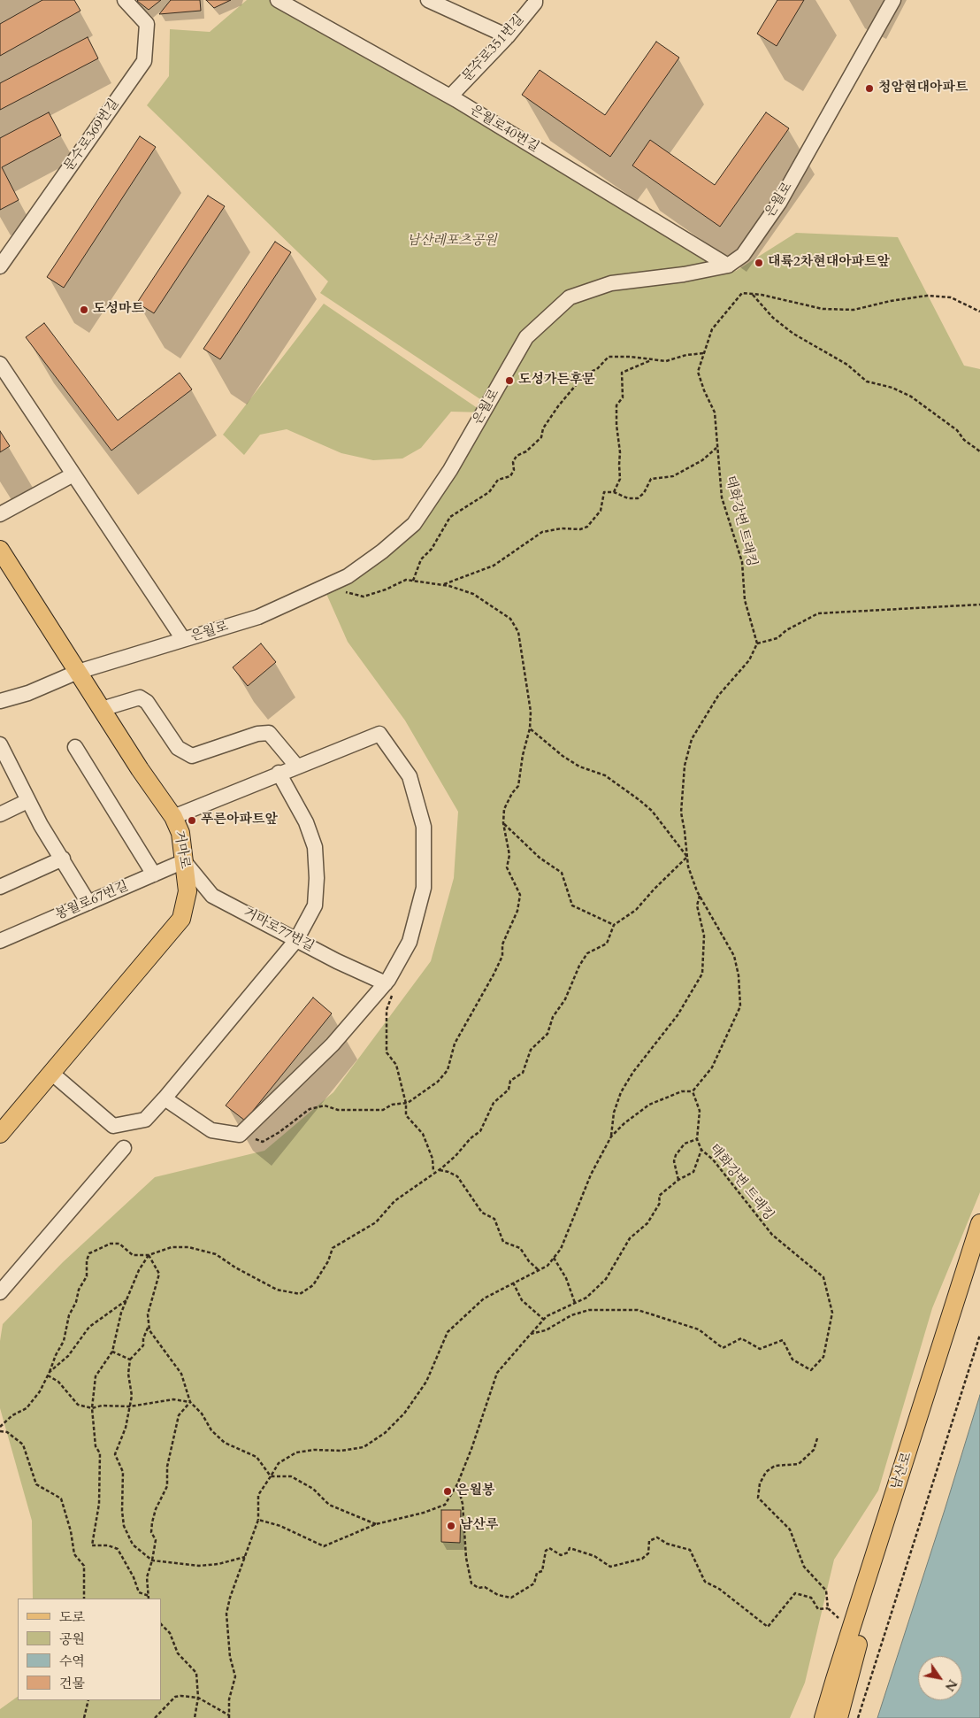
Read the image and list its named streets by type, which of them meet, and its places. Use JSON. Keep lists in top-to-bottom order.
{
  "streets": {
    "main road": ["거마로", "남산로"],
    "street": [
      "문수로351번길",
      "은월로40번길",
      "문수로369번길",
      "은월로",
      "봉월로67번길",
      "거마로77번길"
    ],
    "path": ["태화강변 트래킹"]
  },
  "crossings": [
    ["문수로351번길", "은월로40번길"],
    ["은월로40번길", "은월로"],
    ["은월로", "거마로"],
    ["거마로", "봉월로67번길"],
    ["거마로", "거마로77번길"],
    ["봉월로67번길", "거마로77번길"]
  ],
  "parks": ["남산레포츠공원"],
  "places": [
    "청암현대아파트",
    "대륙2차현대아파트앞",
    "도성마트",
    "도성가든후문",
    "푸른아파트앞",
    "은월봉",
    "남산루"
  ],
  "legend": [
    "도로",
    "공원",
    "수역",
    "건물"
  ],
  "north": "bottom right"
}
